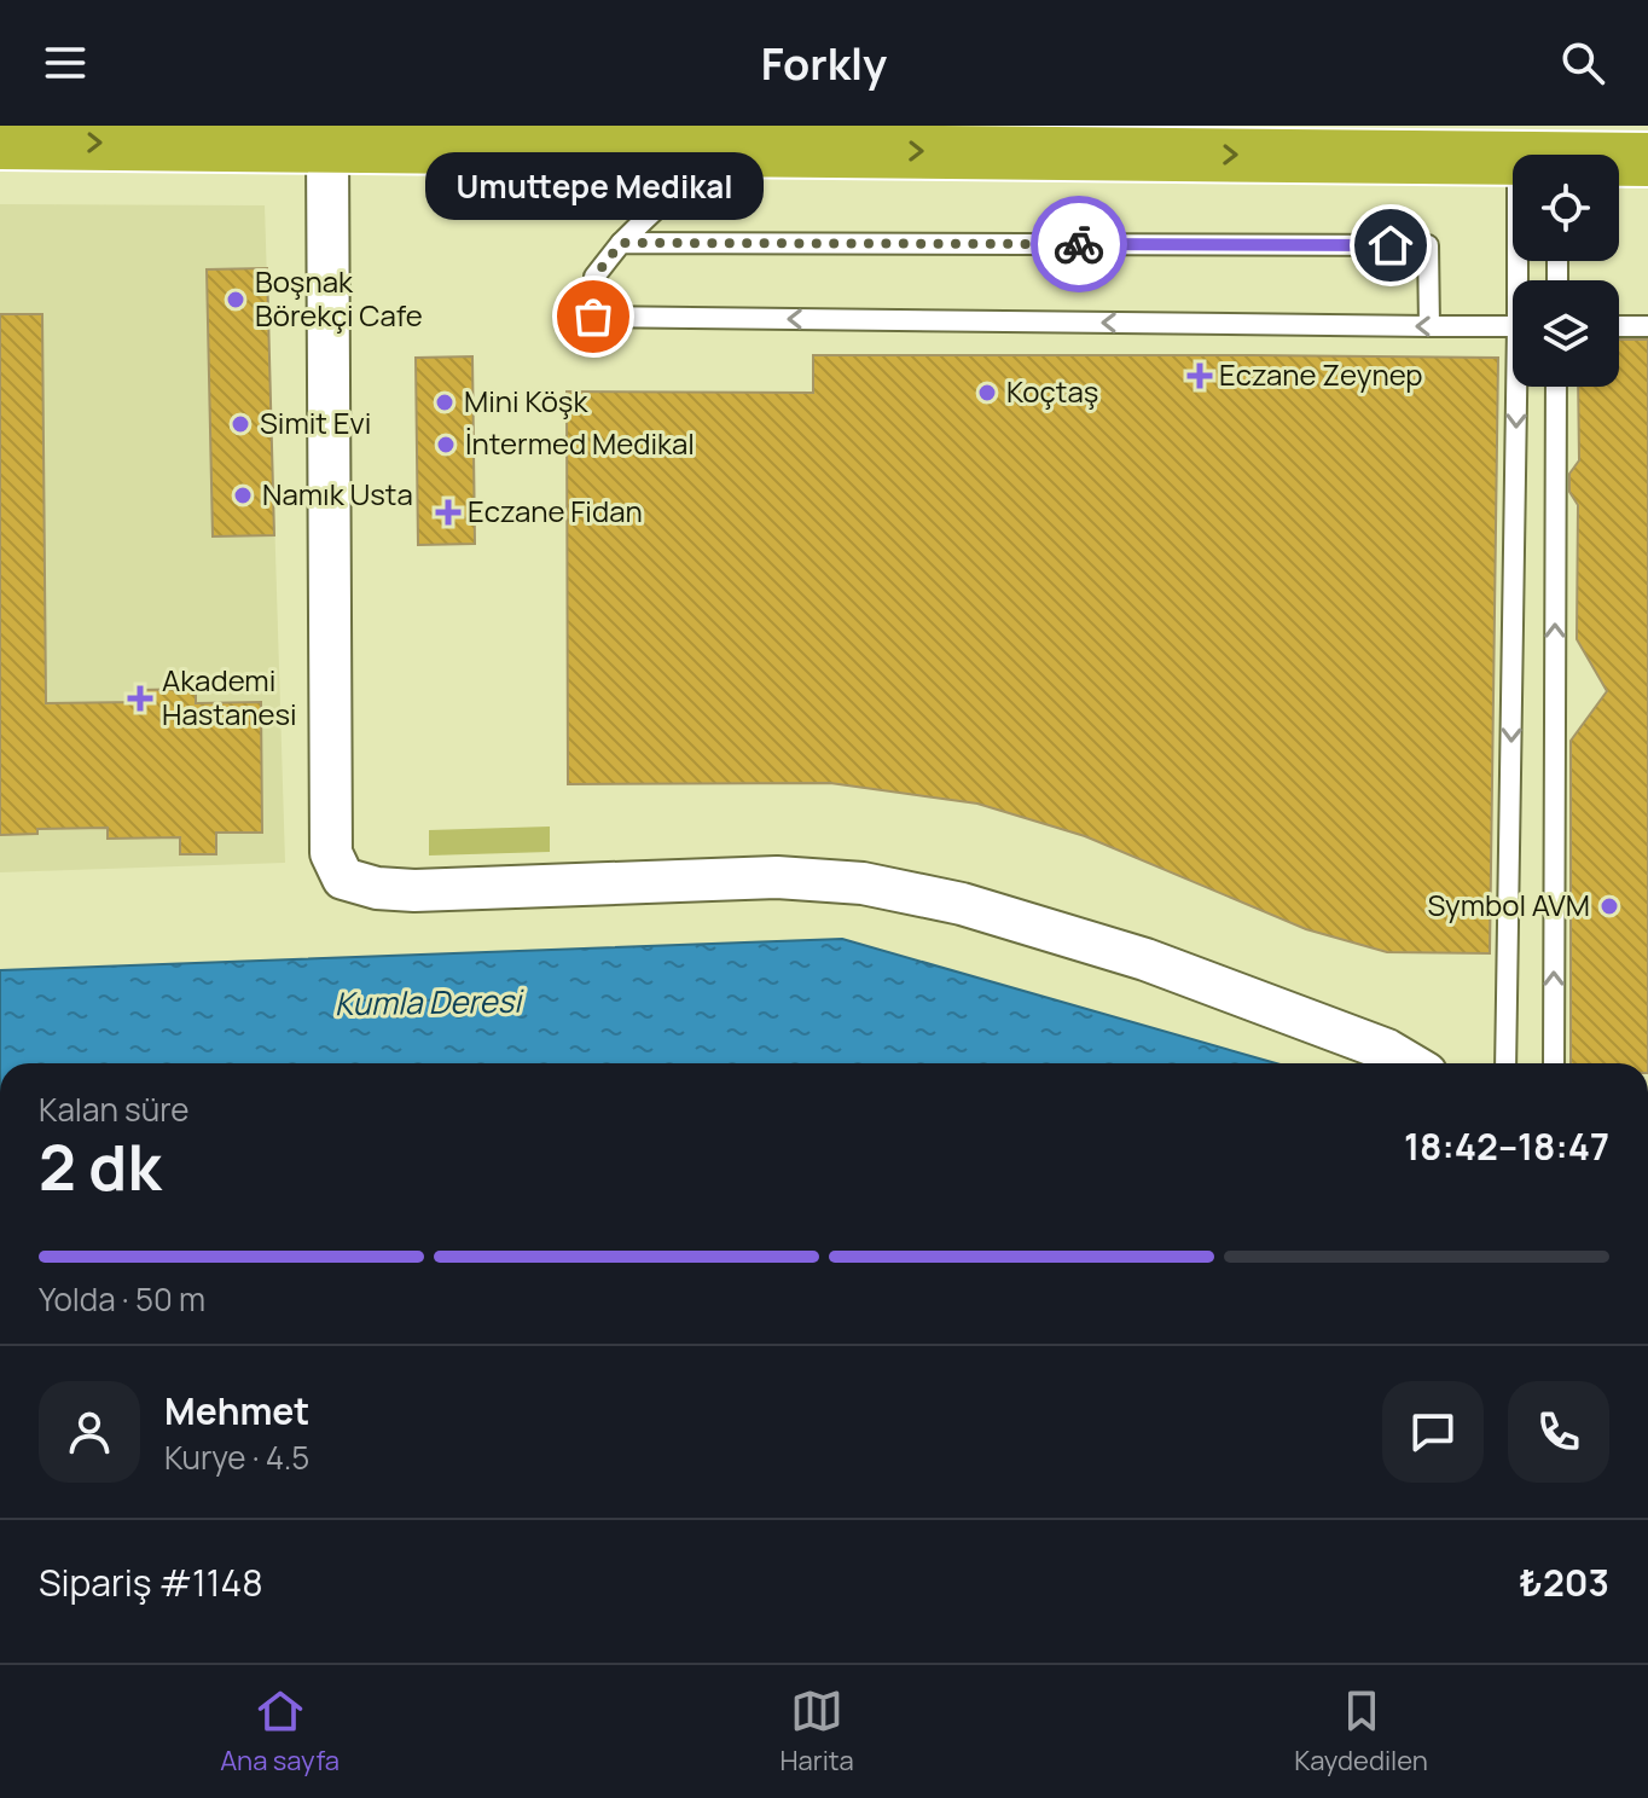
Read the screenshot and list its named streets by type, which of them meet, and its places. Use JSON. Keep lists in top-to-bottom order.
{
  "water": ["Kumla Deresi"],
  "places": {
    "other": [
      "Boşnak Börekçi Cafe",
      "Umuttepe Medikal",
      "Koçtaş",
      "Mini Köşk",
      "Simit Evi",
      "İntermed Medikal",
      "Namık Usta",
      "Symbol AVM"
    ],
    "health": ["Eczane Zeynep", "Eczane Fidan", "Akademi Hastanesi"]
  },
  "page": {
    "header": "Forkly",
    "bubble": "Umuttepe Medikal",
    "heading": ["2 dk", "Kalan süre", "18:42–18:47"],
    "panel": [
      "Mehmet",
      "Kurye · 4.5",
      "Sipariş #1148",
      "₺203"
    ],
    "bar": "Yolda · 50 m",
    "tabs": ["Ana sayfa", "Harita", "Kaydedilen"]
  }
}
